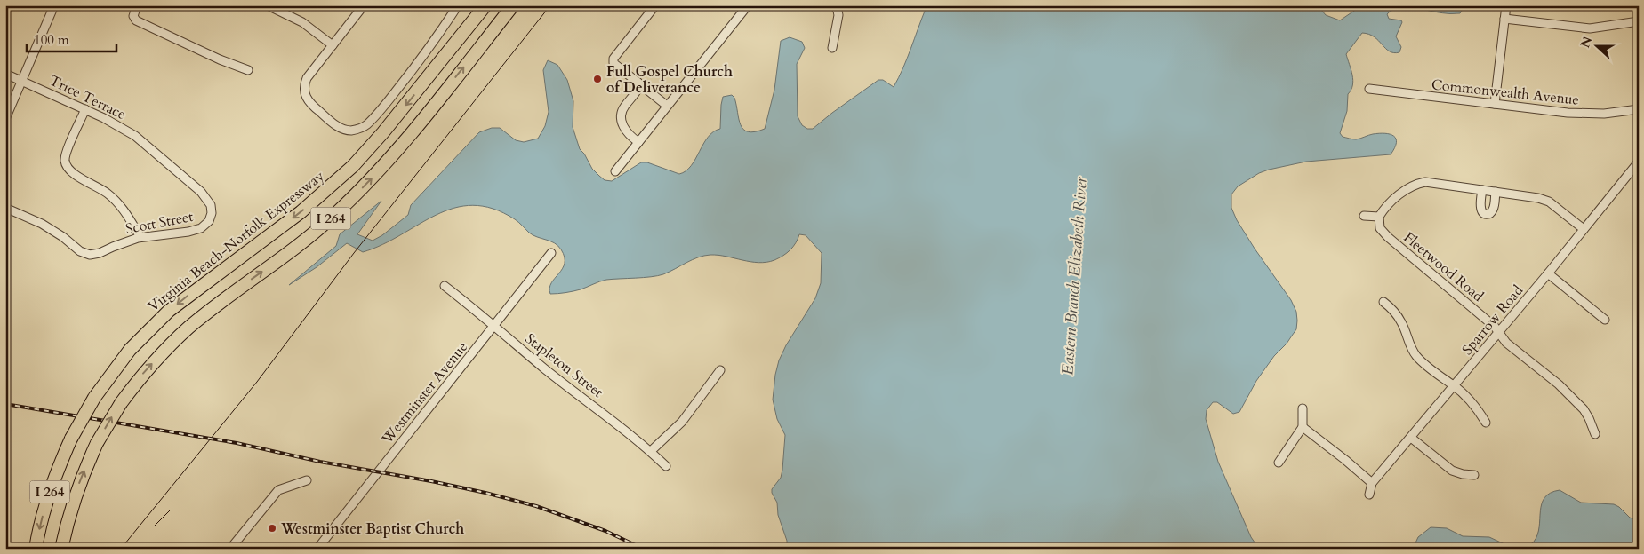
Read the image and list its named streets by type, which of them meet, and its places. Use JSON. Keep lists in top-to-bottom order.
{
  "streets": {
    "highway": ["I 264", "Virginia Beach-Norfolk Expressway"],
    "street": [
      "Commonwealth Avenue",
      "Trice Terrace",
      "Scott Street",
      "Fleetwood Road",
      "Sparrow Road",
      "Stapleton Street",
      "Westminster Avenue"
    ]
  },
  "crossings": [
    ["Trice Terrace", "Scott Street"],
    ["Fleetwood Road", "Sparrow Road"],
    ["Stapleton Street", "Westminster Avenue"]
  ],
  "water": ["Eastern Branch Elizabeth River"],
  "places": ["Full Gospel Church of Deliverance", "Westminster Baptist Church"],
  "scale_bar": "100 m",
  "north": "left"
}
